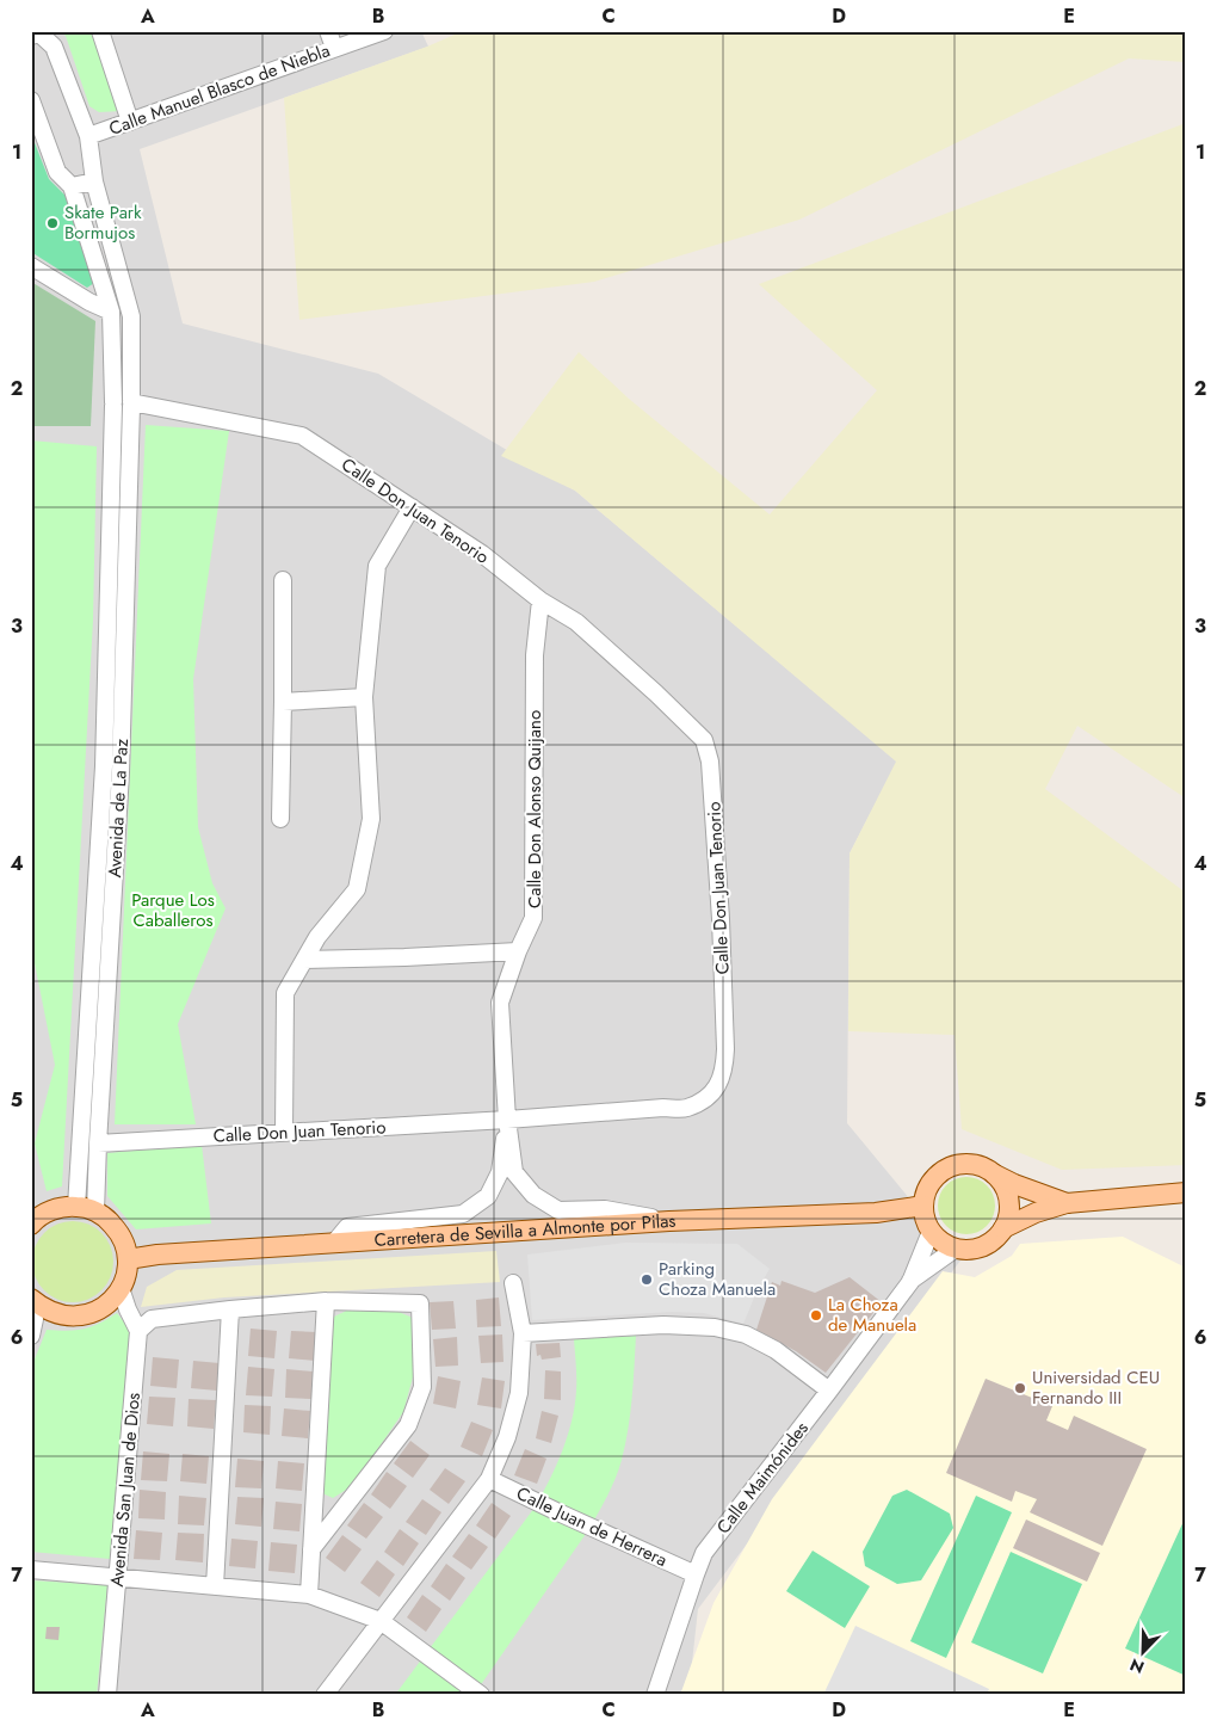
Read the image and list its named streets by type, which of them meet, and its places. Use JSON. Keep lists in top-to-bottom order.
{
  "streets": {
    "main road": ["Carretera de Sevilla a Almonte por Pilas"],
    "street": [
      "Calle Manuel Blasco de Niebla",
      "Calle Don Juan Tenorio",
      "Avenida de La Paz",
      "Calle Don Alonso Quijano",
      "Calle Maimónides",
      "Avenida San Juan de Dios",
      "Calle Juan de Herrera"
    ]
  },
  "crossings": [
    ["Calle Manuel Blasco de Niebla", "Avenida de La Paz"],
    ["Calle Don Juan Tenorio", "Avenida de La Paz"],
    ["Calle Don Juan Tenorio", "Calle Don Alonso Quijano"],
    ["Carretera de Sevilla a Almonte por Pilas", "Calle Maimónides"],
    ["Calle Maimónides", "Calle Juan de Herrera"]
  ],
  "parks": ["Parque Los Caballeros"],
  "places": [
    "Skate Park Bormujos",
    "Parking Choza Manuela",
    "La Choza de Manuela",
    "Universidad CEU Fernando III"
  ],
  "north": "bottom left",
  "grid": {
    "columns": [
      "A",
      "B",
      "C",
      "D",
      "E"
    ],
    "rows": [
      "1",
      "2",
      "3",
      "4",
      "5",
      "6",
      "7"
    ]
  }
}
